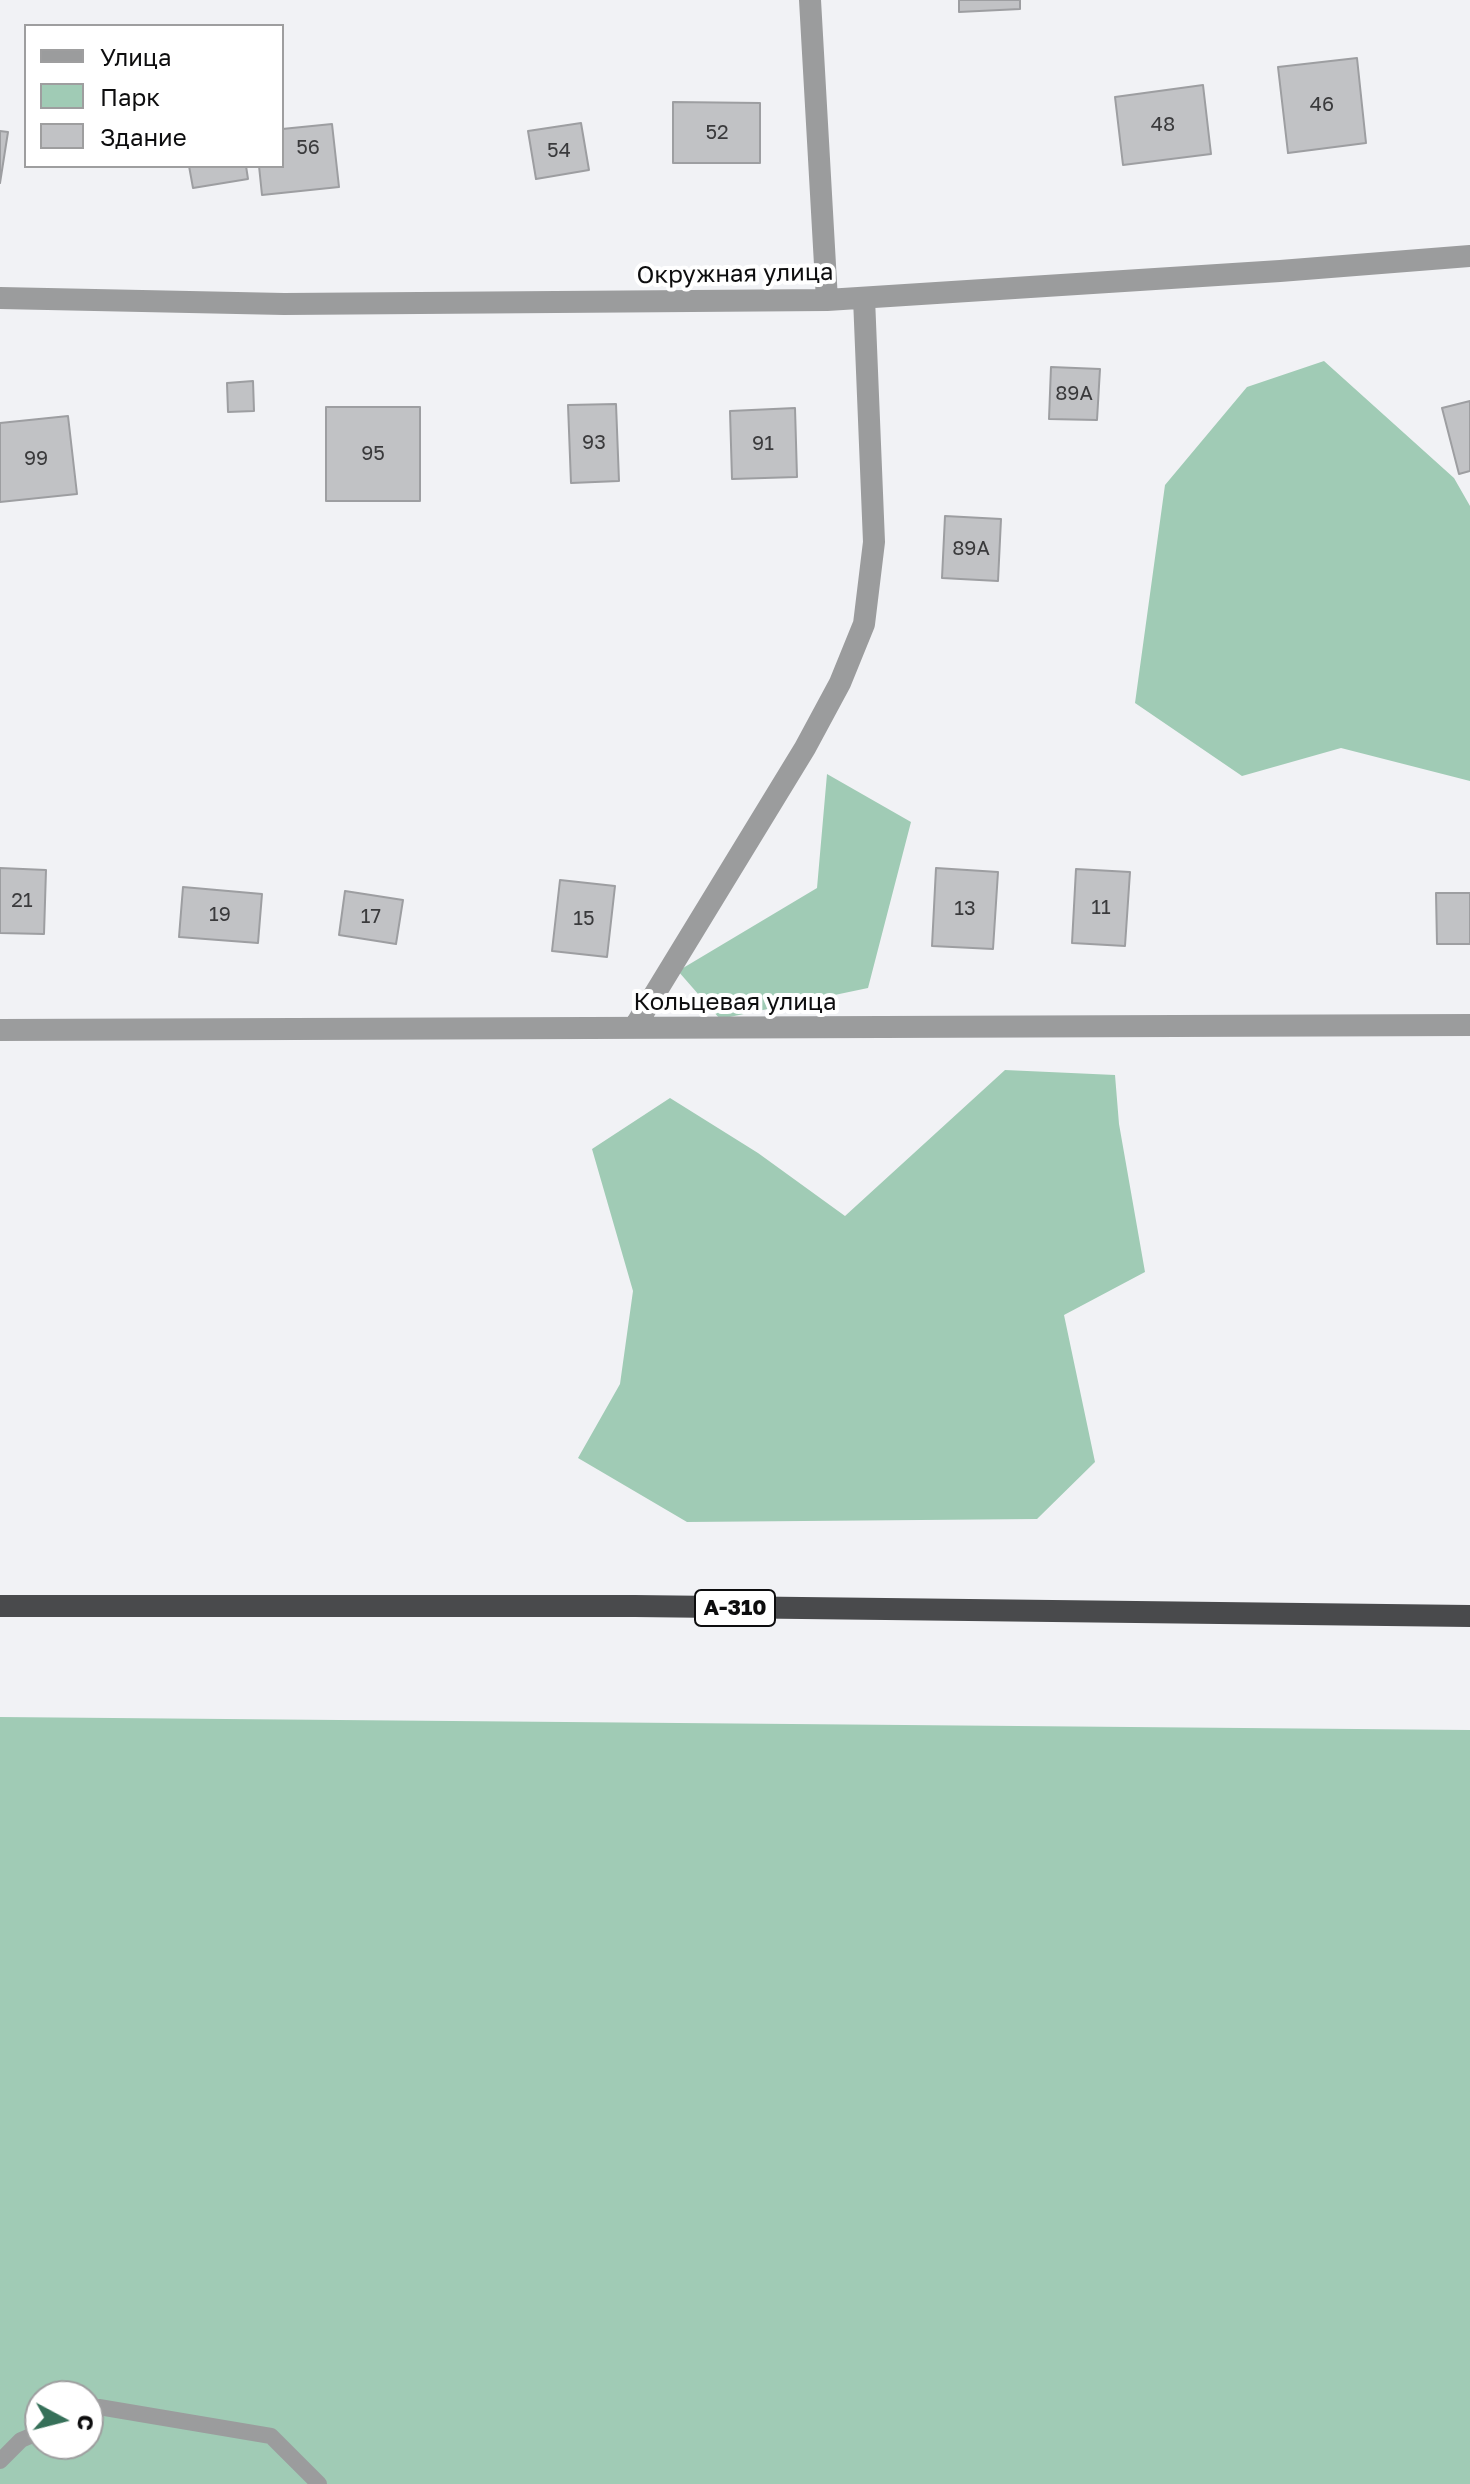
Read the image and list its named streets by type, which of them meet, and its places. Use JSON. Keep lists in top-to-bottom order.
{
  "streets": {
    "highway": ["А-310"],
    "street": ["Окружная улица", "Кольцевая улица"]
  },
  "house_numbers": [
    "46",
    "48",
    "52",
    "56",
    "54",
    "89А",
    "93",
    "91",
    "95",
    "99",
    "89А",
    "21",
    "11",
    "13",
    "19",
    "17",
    "15"
  ],
  "legend": ["Улица", "Парк", "Здание"],
  "north": "right"
}
